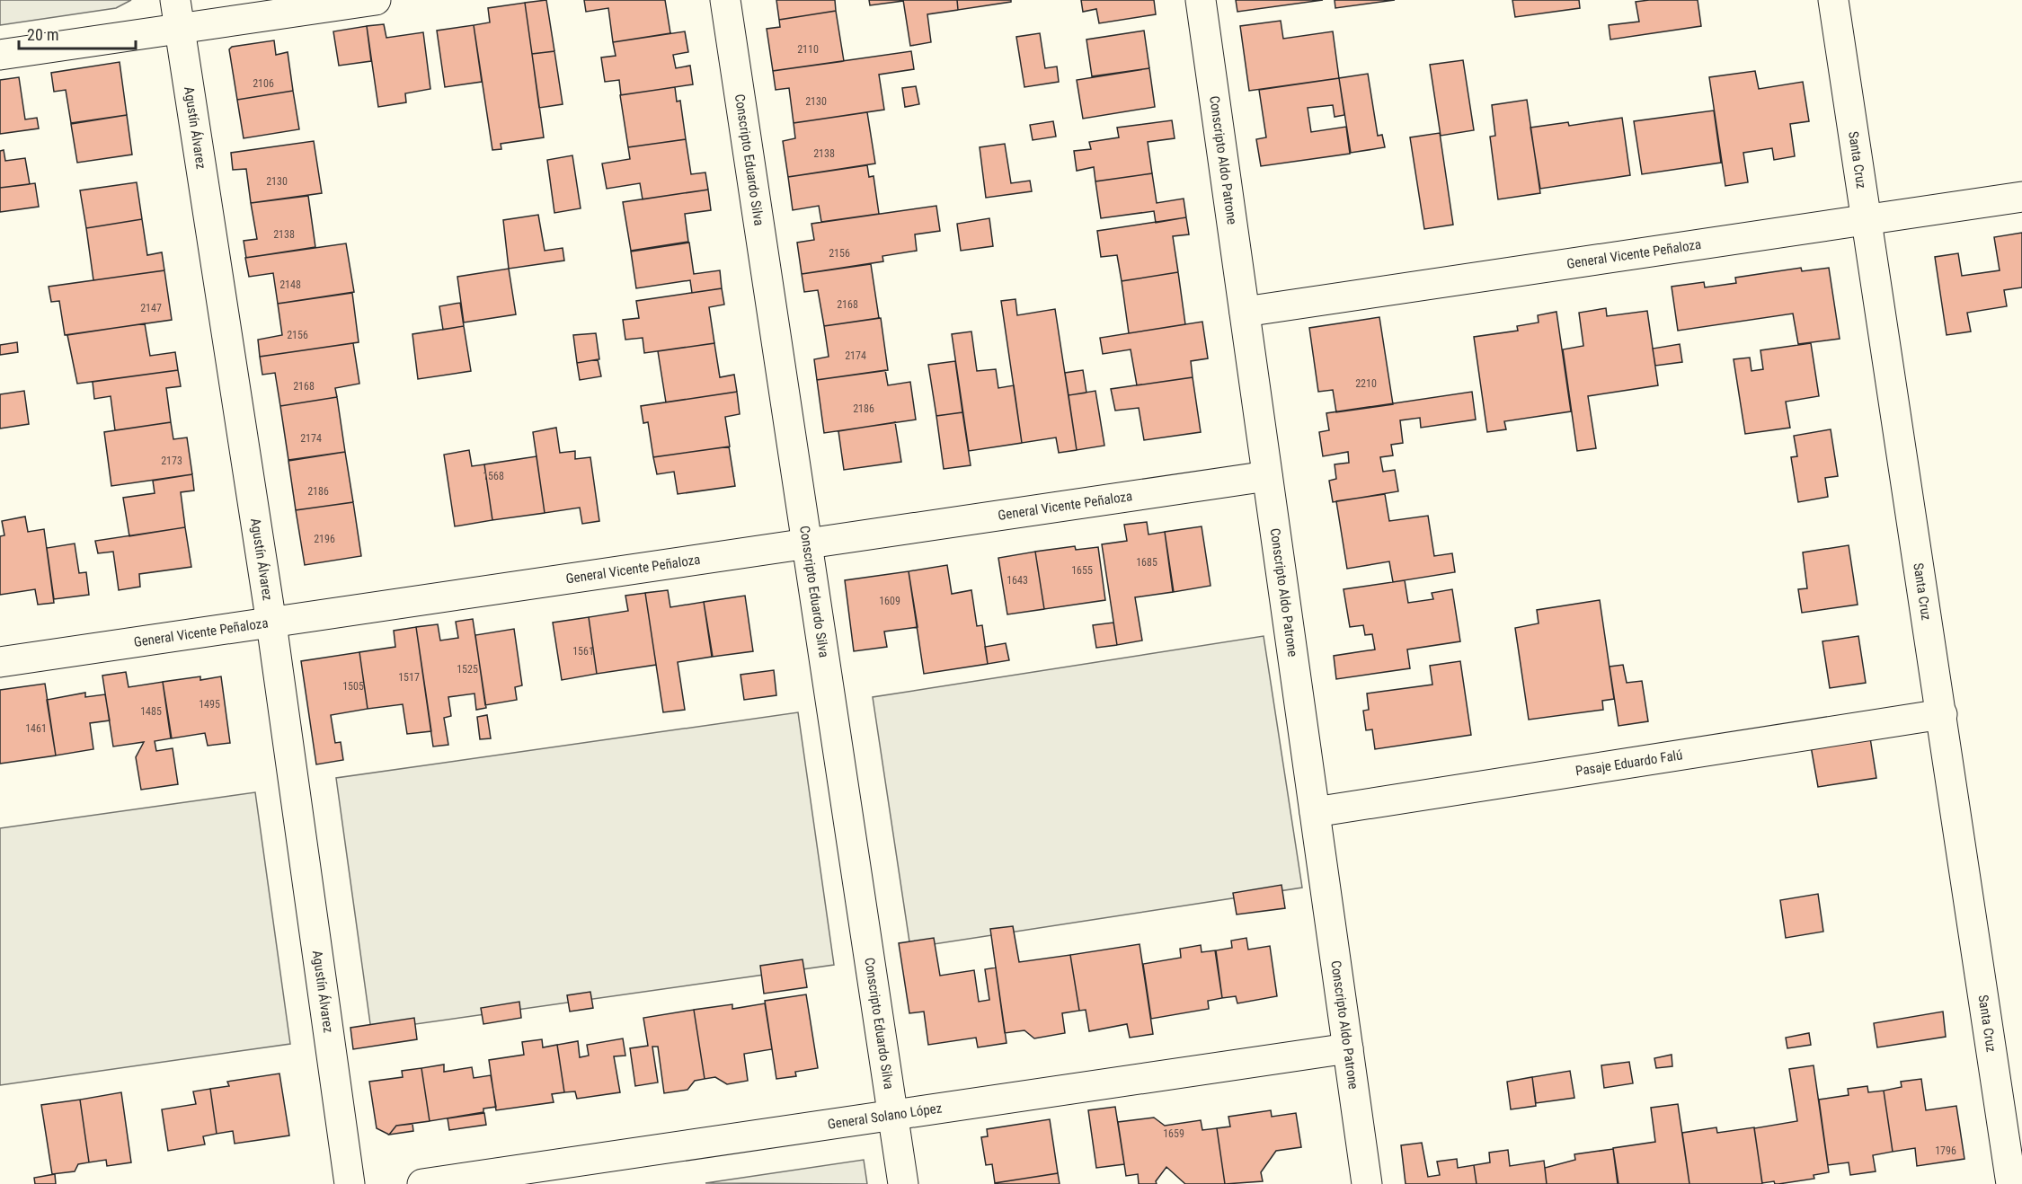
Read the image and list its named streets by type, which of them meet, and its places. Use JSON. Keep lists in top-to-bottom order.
{
  "streets": {
    "street": [
      "Agustín Álvarez",
      "Conscripto Eduardo Silva",
      "Conscripto Aldo Patrone",
      "Santa Cruz",
      "General Vicente Peñaloza",
      "Pasaje Eduardo Falú",
      "General Solano López"
    ]
  },
  "crossings": [
    ["Agustín Álvarez", "General Vicente Peñaloza"],
    ["Conscripto Eduardo Silva", "General Vicente Peñaloza"],
    ["Conscripto Eduardo Silva", "General Solano López"],
    ["Conscripto Aldo Patrone", "General Vicente Peñaloza"],
    ["Conscripto Aldo Patrone", "Pasaje Eduardo Falú"],
    ["Conscripto Aldo Patrone", "General Solano López"],
    ["Santa Cruz", "General Vicente Peñaloza"],
    ["Santa Cruz", "Pasaje Eduardo Falú"]
  ],
  "house_numbers": [
    "2110",
    "2106",
    "2130",
    "2138",
    "2130",
    "2138",
    "2156",
    "2148",
    "2168",
    "2147",
    "2156",
    "2174",
    "2210",
    "2168",
    "2186",
    "2174",
    "2173",
    "1568",
    "2186",
    "2196",
    "1685",
    "1655",
    "1643",
    "1609",
    "1561",
    "1525",
    "1517",
    "1505",
    "1495",
    "1485",
    "1461",
    "1659",
    "1796"
  ],
  "scale_bar": "20 m"
}
